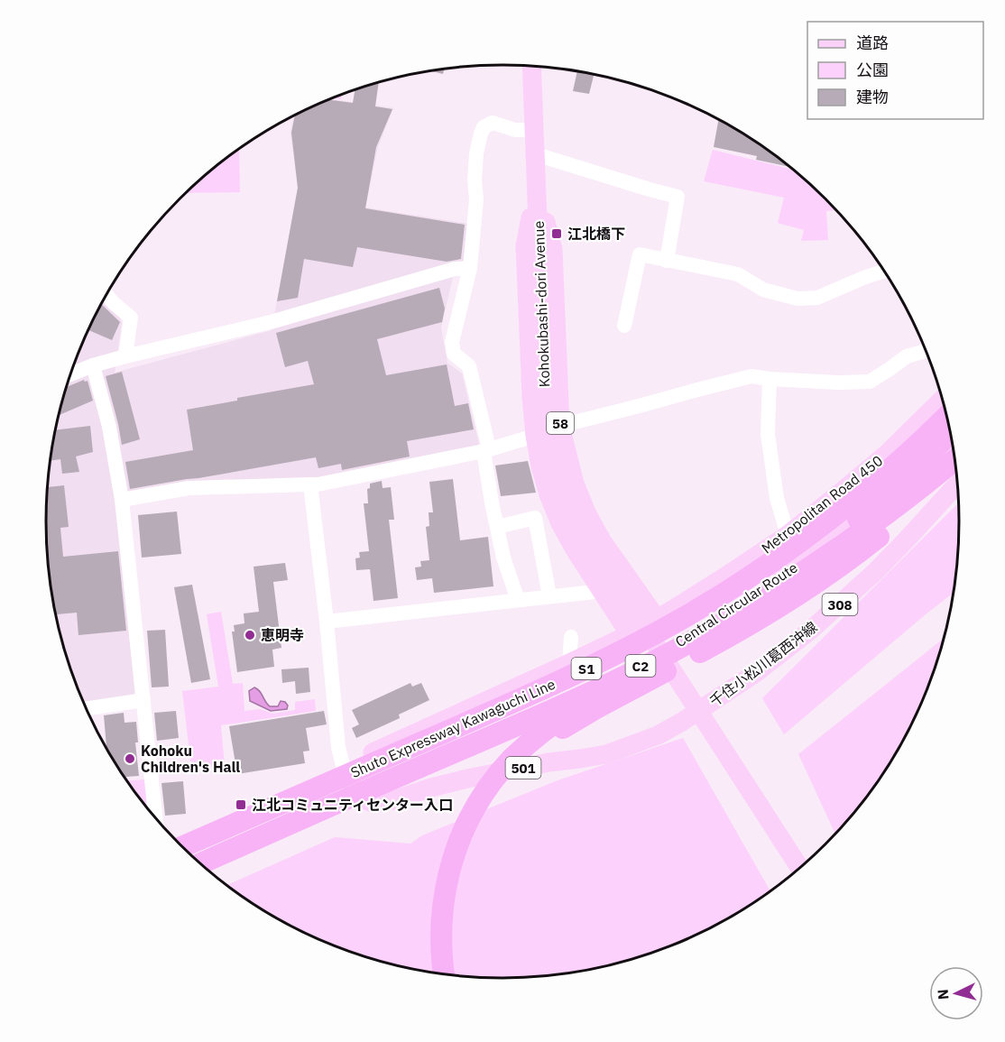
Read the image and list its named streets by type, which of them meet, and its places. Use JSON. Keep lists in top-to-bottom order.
{
  "streets": {
    "highway": [
      "Central Circular Route",
      "C2",
      "S1",
      "Shuto Expressway Kawaguchi Line"
    ],
    "main road": [
      "Kohokubashi-dori Avenue",
      "58",
      "Metropolitan Road 450",
      "308",
      "千住小松川葛西沖線",
      "501"
    ]
  },
  "crossings": [
    ["Kohokubashi-dori Avenue", "58"],
    ["Kohokubashi-dori Avenue", "千住小松川葛西沖線"],
    ["Kohokubashi-dori Avenue", "501"],
    ["58", "Metropolitan Road 450"],
    ["Metropolitan Road 450", "501"],
    ["千住小松川葛西沖線", "501"]
  ],
  "places": {
    "transit": ["江北橋下", "江北コミュニティセンター入口"],
    "other": ["恵明寺", "Kohoku Children's Hall"]
  },
  "legend": ["道路", "公園", "建物"],
  "north": "left"
}
